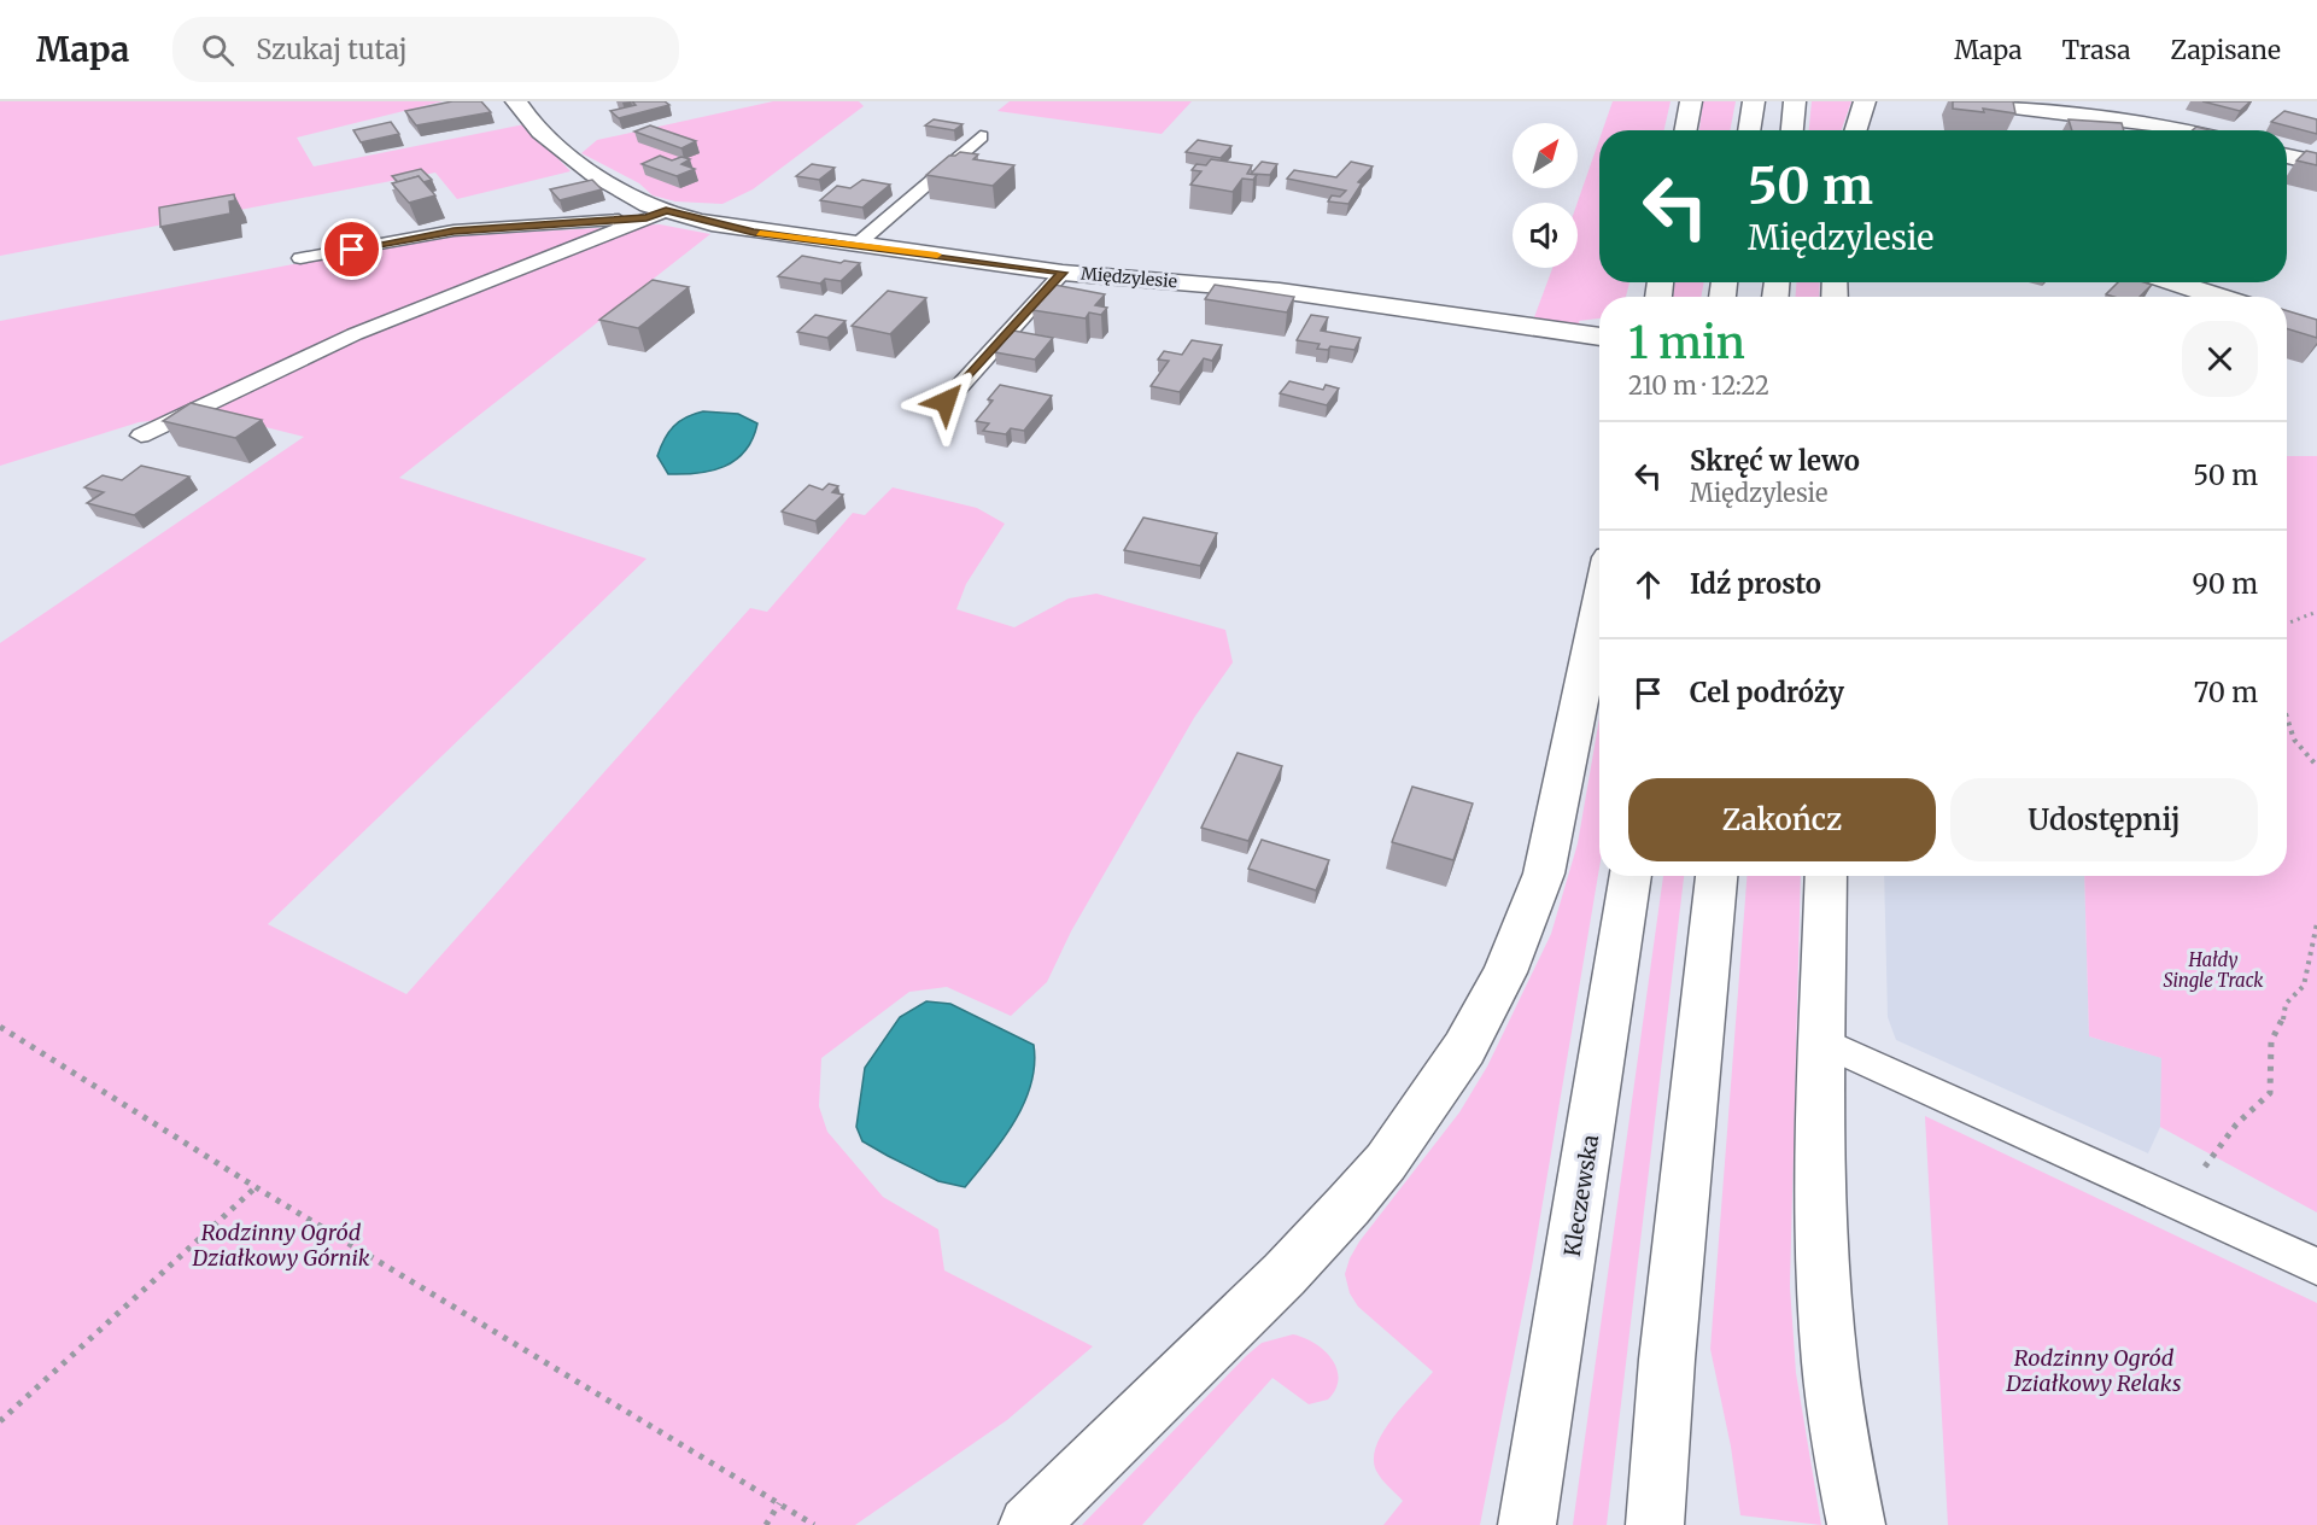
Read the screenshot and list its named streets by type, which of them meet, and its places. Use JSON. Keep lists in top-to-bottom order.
{
  "streets": {
    "street": ["Międzylesie", "Kleczewska"]
  },
  "parks": ["Hałdy Single Track", "Rodzinny Ogród Działkowy Górnik", "Rodzinny Ogród Działkowy Relaks"],
  "north": "top right",
  "page": {
    "header": "Mapa",
    "search": "Szukaj tutaj",
    "nav": ["Mapa", "Trasa", "Zapisane"],
    "turn": ["50 m", "Międzylesie"],
    "heading": ["1 min", "210 m · 12:22"],
    "list": [
      {
        "name": "Skręć w lewo",
        "note": "Międzylesie",
        "value": "50 m"
      },
      {
        "name": "Idź prosto",
        "value": "90 m"
      },
      {
        "name": "Cel podróży",
        "value": "70 m"
      }
    ],
    "buttons": ["Zakończ", "Udostępnij"]
  }
}
